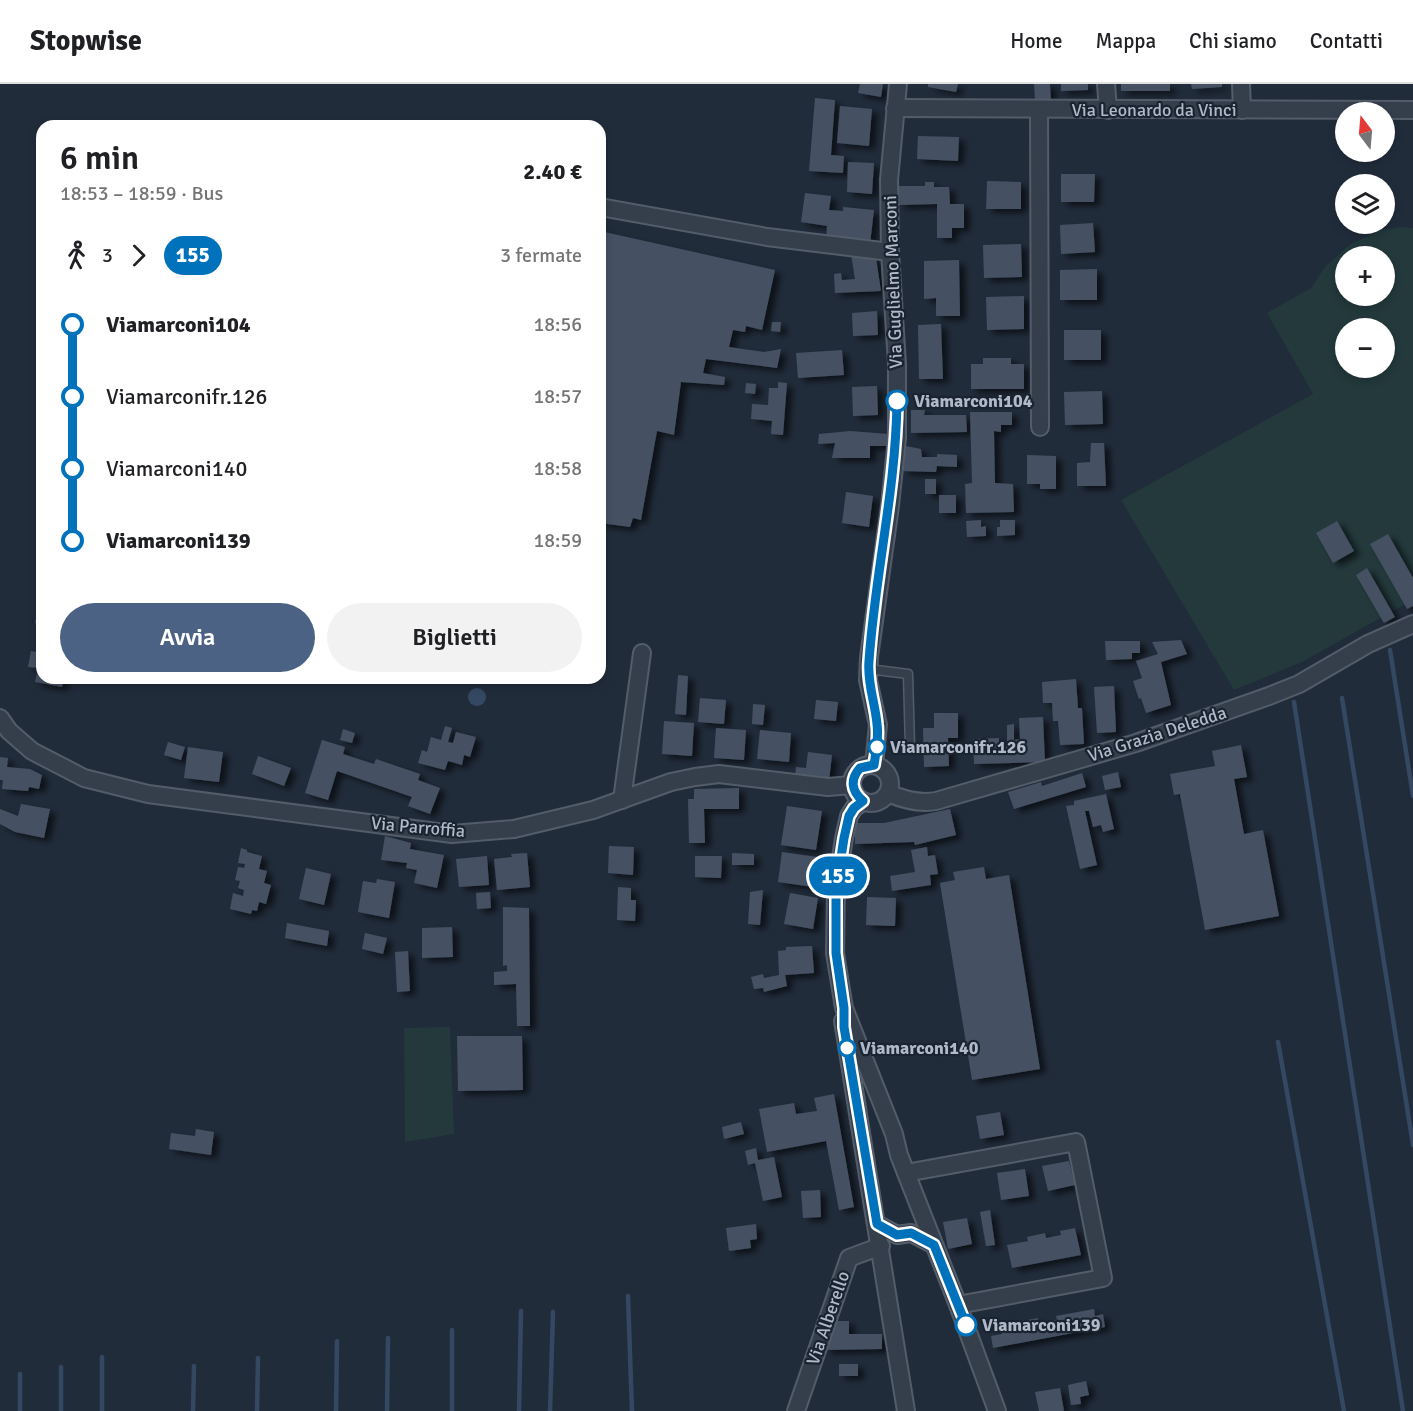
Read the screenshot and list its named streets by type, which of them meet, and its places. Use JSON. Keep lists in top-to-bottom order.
{
  "streets": {
    "street": [
      "Via Leonardo da Vinci",
      "Via Guglielmo Marconi",
      "Via Grazia Deledda",
      "Via Parroffia",
      "Via Alberello"
    ]
  },
  "crossings": [
    ["Via Leonardo da Vinci", "Via Guglielmo Marconi"],
    ["Via Guglielmo Marconi", "Via Grazia Deledda"],
    ["Via Guglielmo Marconi", "Via Parroffia"],
    ["Via Grazia Deledda", "Via Parroffia"]
  ],
  "places": [
    "Viamarconi104",
    "Viamarconifr.126",
    "Viamarconi140",
    "Viamarconi139"
  ],
  "lines": ["bus line 155"],
  "north": "top",
  "page": {
    "header": "Stopwise",
    "nav": [
      "Home",
      "Mappa",
      "Chi siamo",
      "Contatti"
    ],
    "on_map": "155",
    "map_buttons": ["+", "−"],
    "heading": ["6 min", "18:53 – 18:59 · Bus", "2.40 €"],
    "legs": ["3", "155", "3 fermate"],
    "list": [
      {
        "name": "Viamarconi104",
        "value": "18:56"
      },
      {
        "name": "Viamarconifr.126",
        "value": "18:57"
      },
      {
        "name": "Viamarconi140",
        "value": "18:58"
      },
      {
        "name": "Viamarconi139",
        "value": "18:59"
      }
    ],
    "buttons": ["Avvia", "Biglietti"]
  }
}
